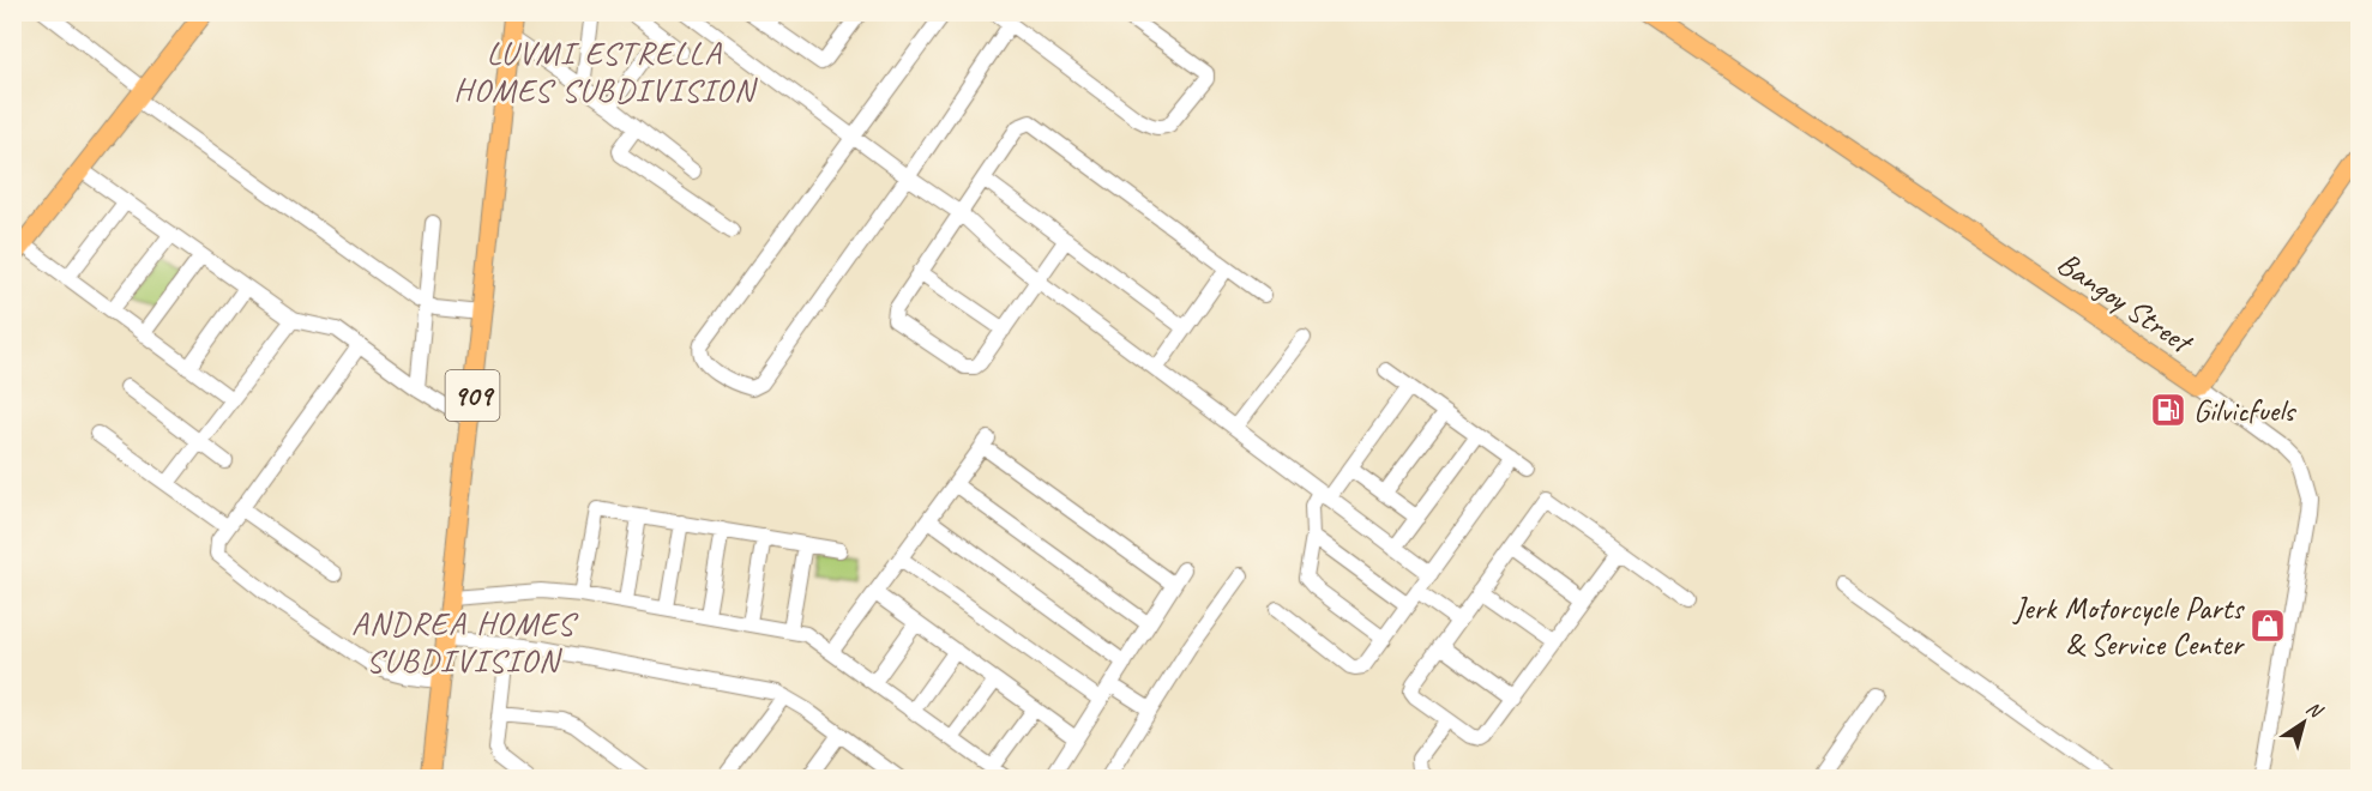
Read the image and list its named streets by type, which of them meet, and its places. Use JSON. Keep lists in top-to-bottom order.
{
  "streets": {
    "main road": ["Bangoy Street", "909"]
  },
  "districts": ["LUVMI ESTRELLA HOMES SUBDIVISION", "ANDREA HOMES SUBDIVISION"],
  "places": {
    "fuel station": ["Gilvicfuels"],
    "shop": ["Jerk Motorcycle Parts & Service Center"]
  },
  "north": "top right"
}
